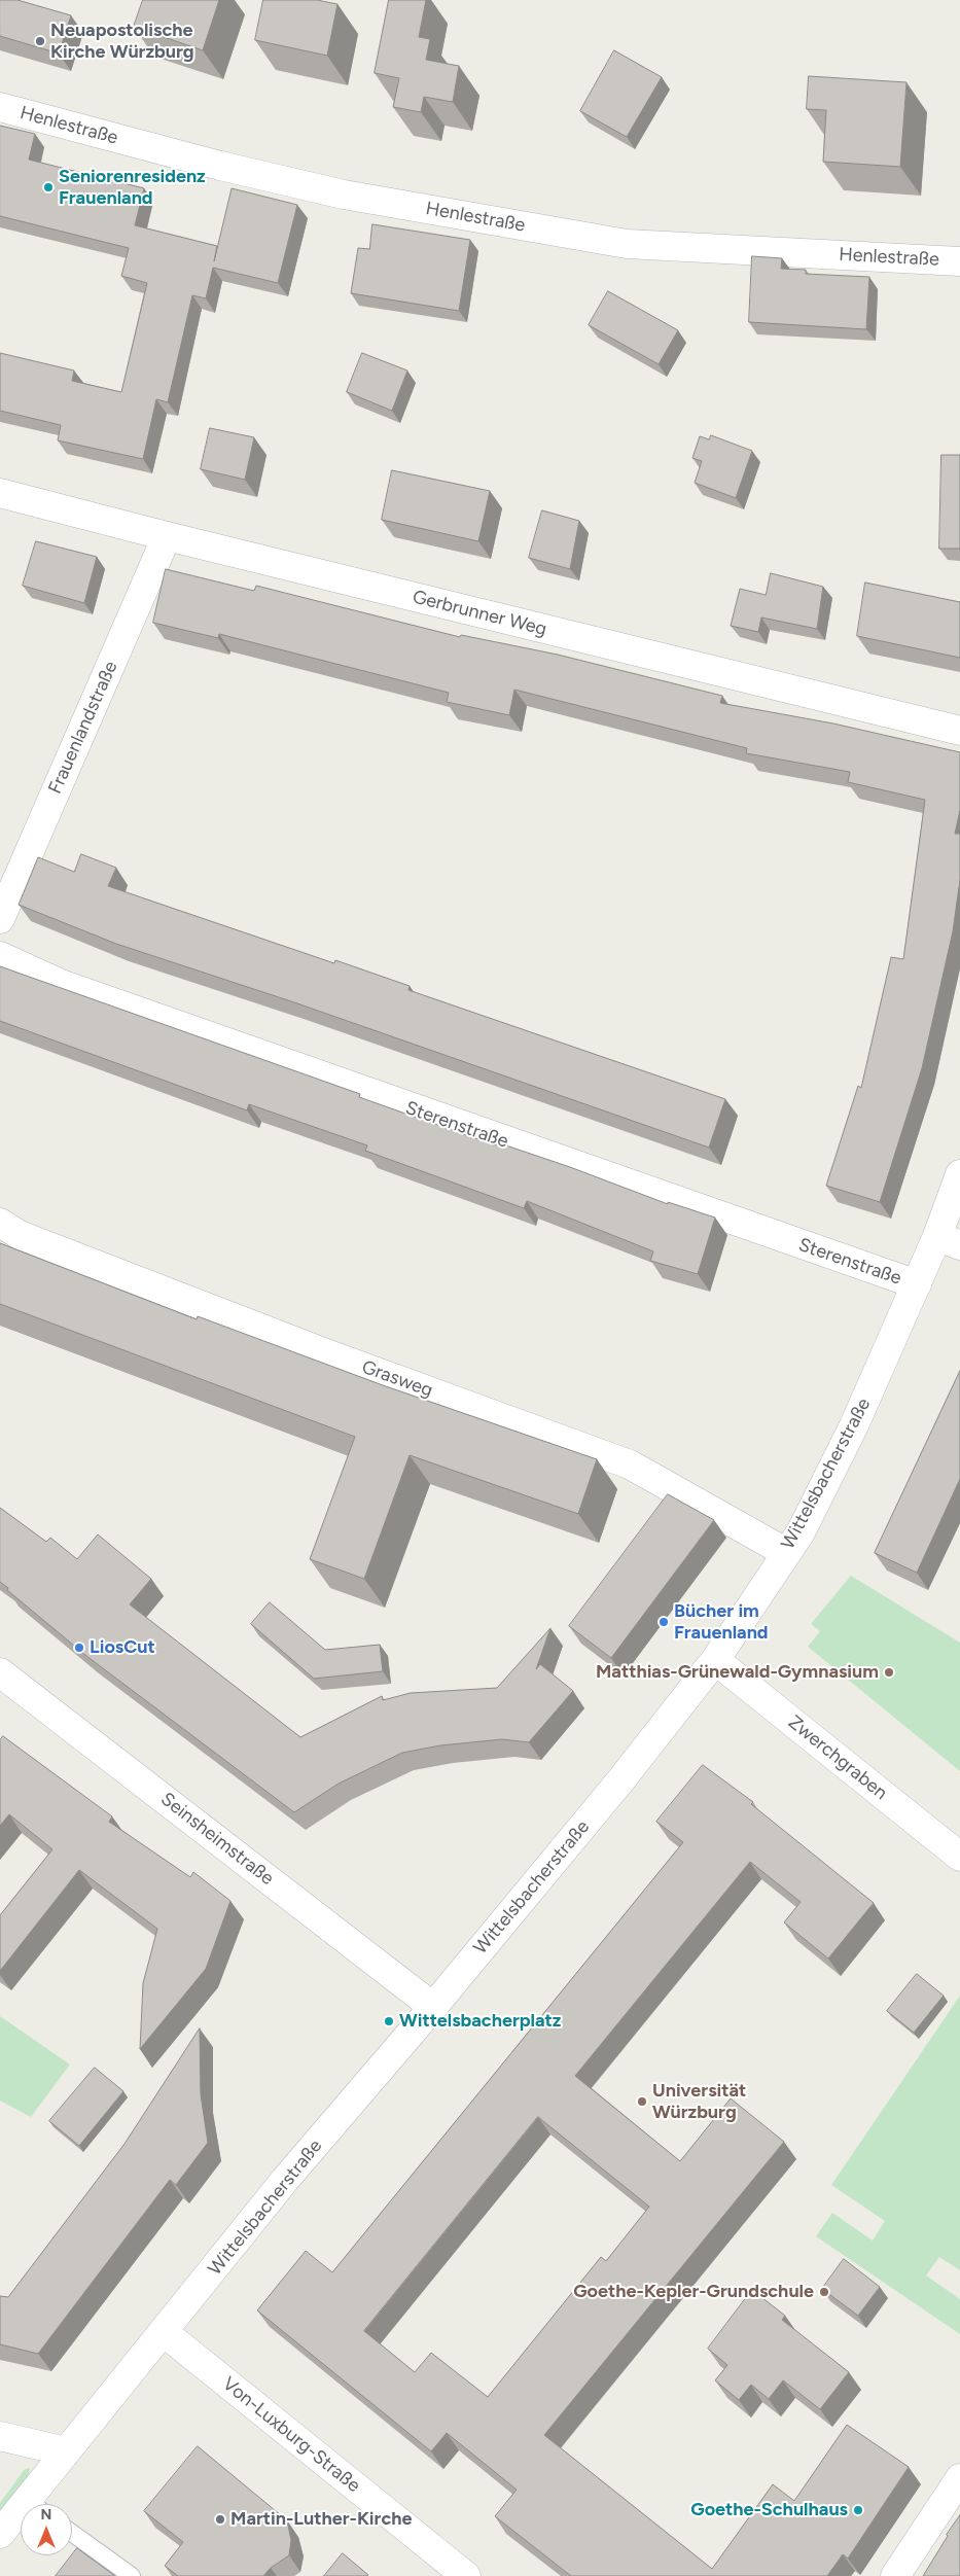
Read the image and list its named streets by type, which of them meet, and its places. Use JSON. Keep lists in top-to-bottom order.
{
  "streets": {
    "street": [
      "Henlestraße",
      "Gerbrunner Weg",
      "Frauenlandstraße",
      "Sterenstraße",
      "Grasweg",
      "Wittelsbacherstraße",
      "Zwerchgraben",
      "Seinsheimstraße",
      "Von-Luxburg-Straße"
    ]
  },
  "crossings": [
    ["Gerbrunner Weg", "Frauenlandstraße"],
    ["Sterenstraße", "Wittelsbacherstraße"],
    ["Grasweg", "Wittelsbacherstraße"],
    ["Wittelsbacherstraße", "Zwerchgraben"],
    ["Wittelsbacherstraße", "Seinsheimstraße"],
    ["Wittelsbacherstraße", "Von-Luxburg-Straße"]
  ],
  "places": [
    "Neuapostolische Kirche Würzburg",
    "Seniorenresidenz Frauenland",
    "Bücher im Frauenland",
    "LiosCut",
    "Matthias-Grünewald-Gymnasium",
    "Wittelsbacherplatz",
    "Universität Würzburg",
    "Goethe-Kepler-Grundschule",
    "Goethe-Schulhaus",
    "Martin-Luther-Kirche"
  ],
  "north": "top"
}
